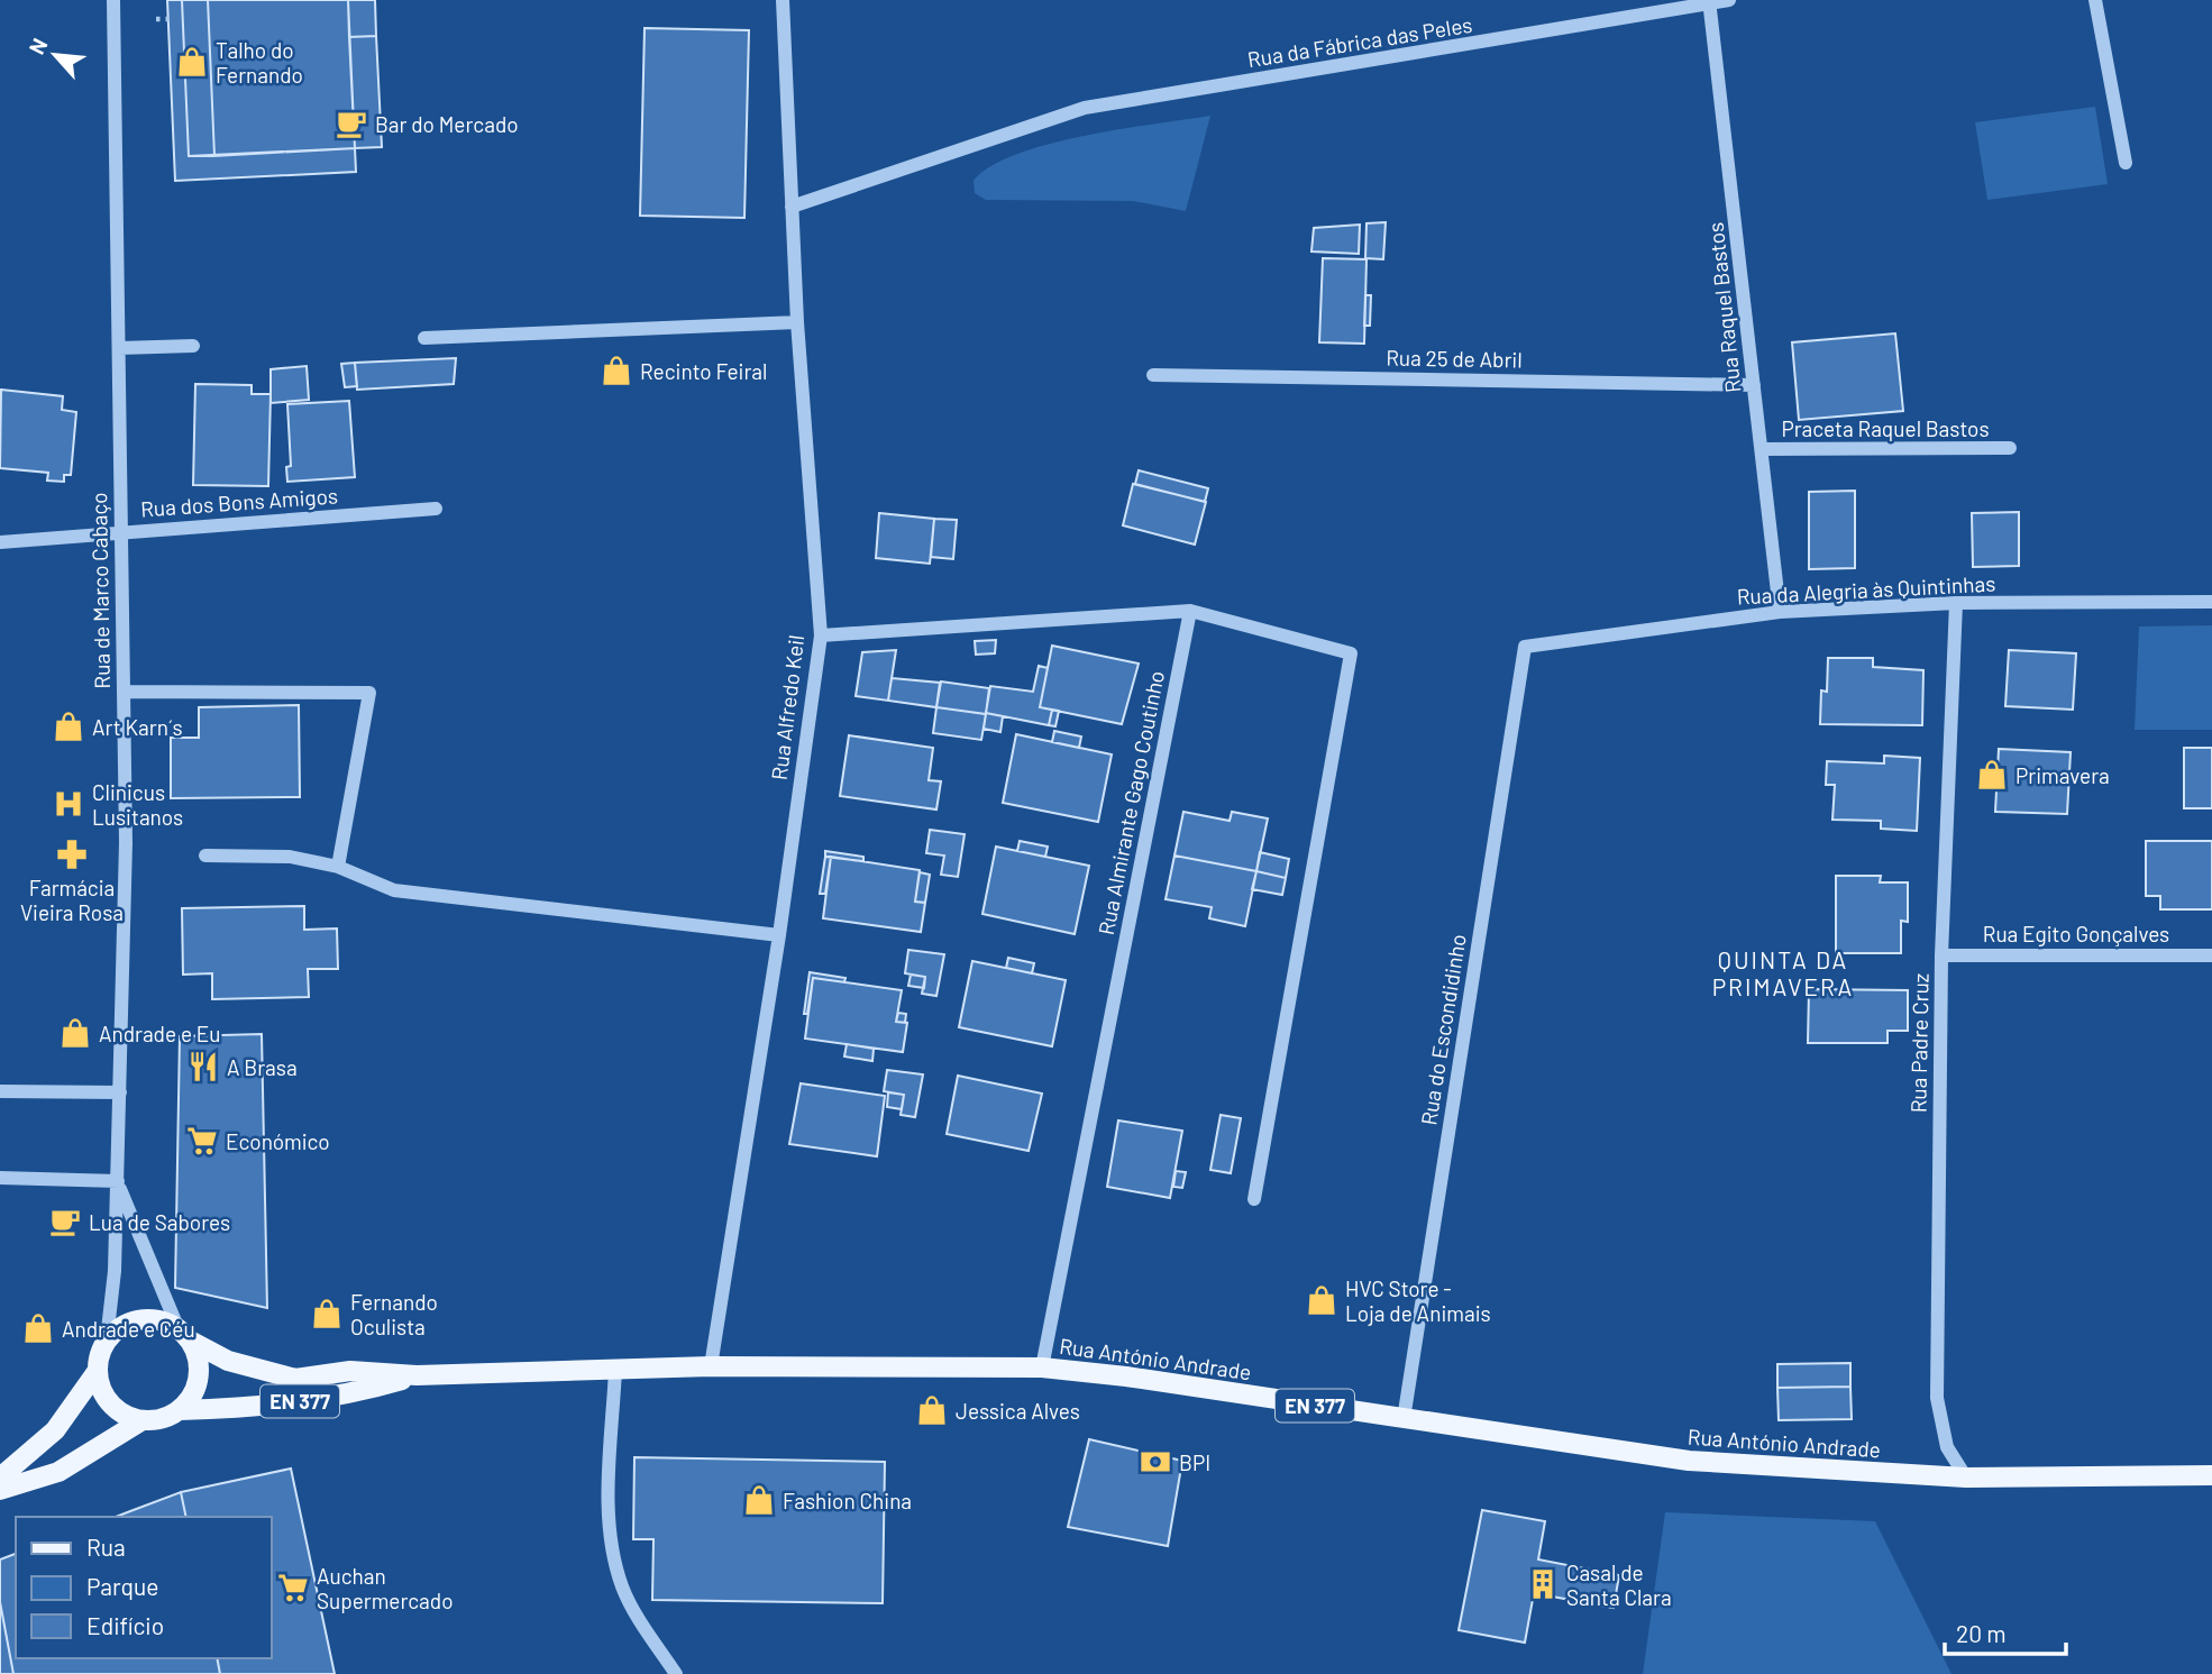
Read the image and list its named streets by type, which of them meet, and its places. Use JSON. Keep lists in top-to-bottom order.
{
  "streets": {
    "main road": ["Rua António Andrade", "EN 377"],
    "street": [
      "Rua da Fábrica das Peles",
      "Rua Raquel Bastos",
      "Rua 25 de Abril",
      "Praceta Raquel Bastos",
      "Rua dos Bons Amigos",
      "Rua da Alegria às Quintinhas",
      "Rua de Marco Cabaço",
      "Rua Alfredo Keil",
      "Rua Almirante Gago Coutinho",
      "Rua Egito Gonçalves",
      "Rua do Escondidinho",
      "Rua Padre Cruz"
    ]
  },
  "crossings": [
    ["Rua da Fábrica das Peles", "Rua Raquel Bastos"],
    ["Rua da Fábrica das Peles", "Rua Alfredo Keil"],
    ["Rua Raquel Bastos", "Rua 25 de Abril"],
    ["Rua Raquel Bastos", "Praceta Raquel Bastos"],
    ["Rua Raquel Bastos", "Rua da Alegria às Quintinhas"],
    ["Rua dos Bons Amigos", "Rua de Marco Cabaço"],
    ["Rua da Alegria às Quintinhas", "Rua do Escondidinho"],
    ["Rua da Alegria às Quintinhas", "Rua Padre Cruz"],
    ["Rua de Marco Cabaço", "Rua António Andrade"],
    ["Rua de Marco Cabaço", "EN 377"],
    ["Rua Alfredo Keil", "Rua António Andrade"],
    ["Rua Almirante Gago Coutinho", "Rua António Andrade"],
    ["Rua Egito Gonçalves", "Rua Padre Cruz"],
    ["Rua do Escondidinho", "Rua António Andrade"],
    ["Rua Padre Cruz", "Rua António Andrade"],
    ["Rua António Andrade", "EN 377"]
  ],
  "districts": ["QUINTA DA PRIMAVERA"],
  "places": {
    "shop": [
      "Talho do Fernando",
      "Recinto Feiral",
      "Art Karn´s",
      "Primavera",
      "Andrade e Eu",
      "HVC Store - Loja de Animais",
      "Fernando Oculista",
      "Andrade e Céu",
      "Jessica Alves",
      "Fashion China"
    ],
    "cafe": ["Bar do Mercado", "Lua de Sabores"],
    "hospital": ["Clinicus Lusitanos"],
    "pharmacy": ["Farmácia Vieira Rosa"],
    "restaurant": ["A Brasa"],
    "supermarket": ["Económico", "Auchan Supermercado"],
    "bank": ["BPI"],
    "building": ["Casal de Santa Clara"]
  },
  "legend": ["Rua", "Parque", "Edifício"],
  "scale_bar": "20 m",
  "north": "top left"
}
